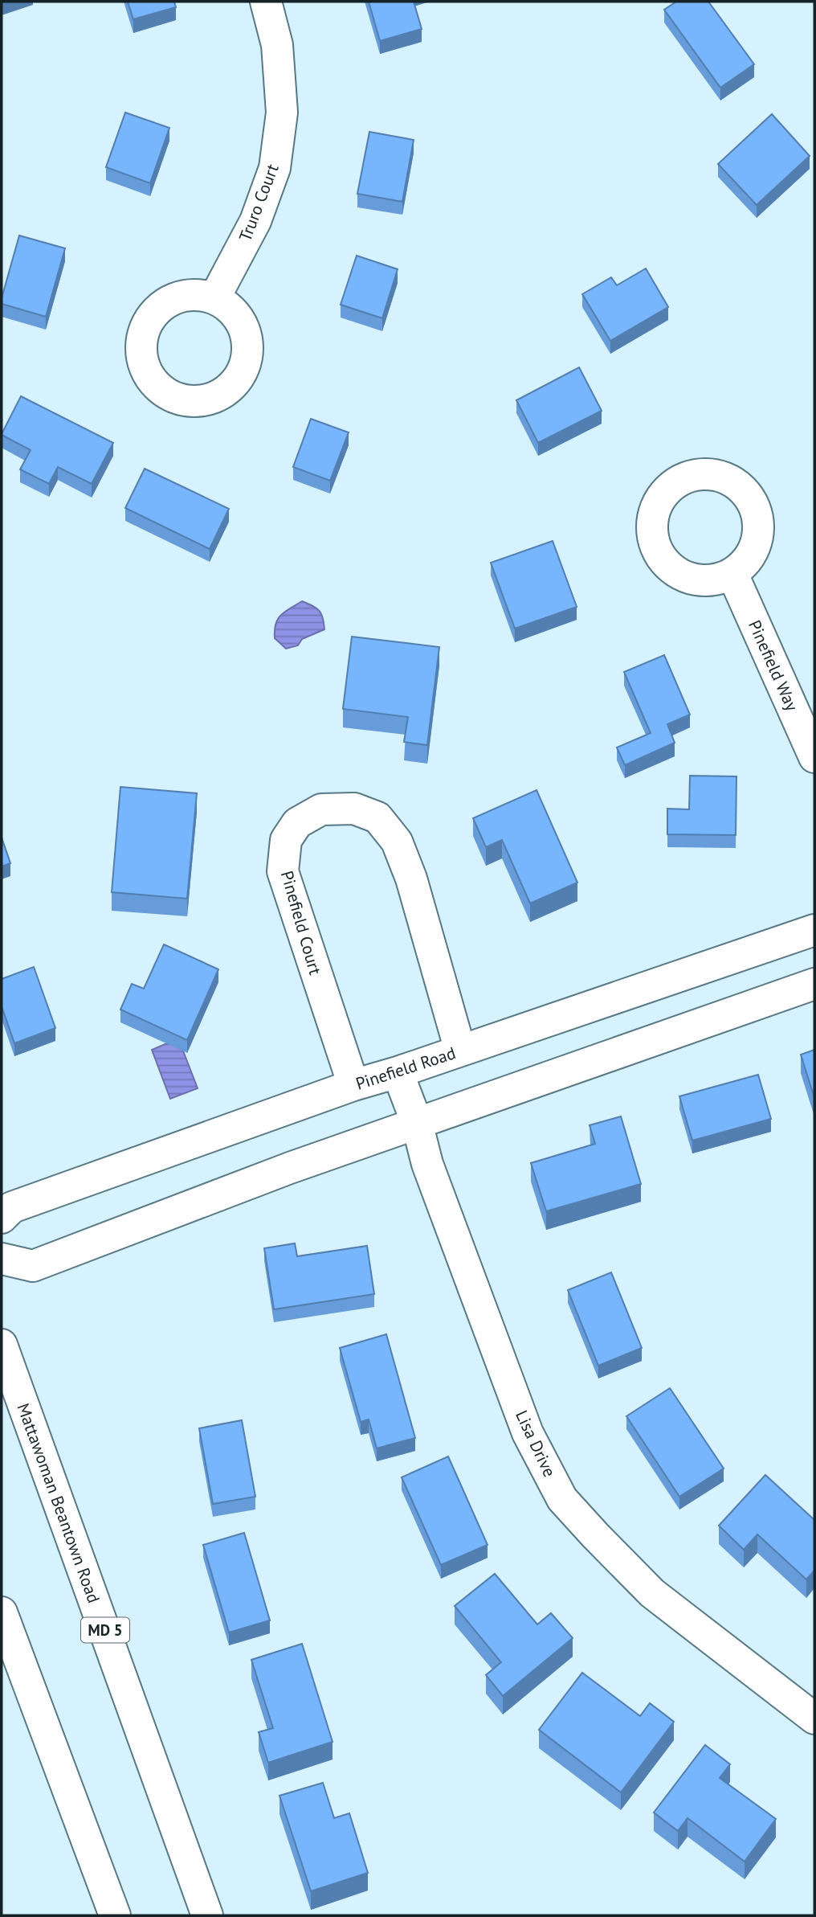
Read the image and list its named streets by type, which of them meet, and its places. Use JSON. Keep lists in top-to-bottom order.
{
  "streets": {
    "main road": [
      "Truro Court",
      "Pinefield Way",
      "Pinefield Court",
      "Pinefield Road",
      "Lisa Drive",
      "Mattawoman Beantown Road",
      "MD 5"
    ]
  },
  "crossings": [
    ["Pinefield Court", "Pinefield Road"],
    ["Pinefield Road", "Lisa Drive"]
  ]
}
